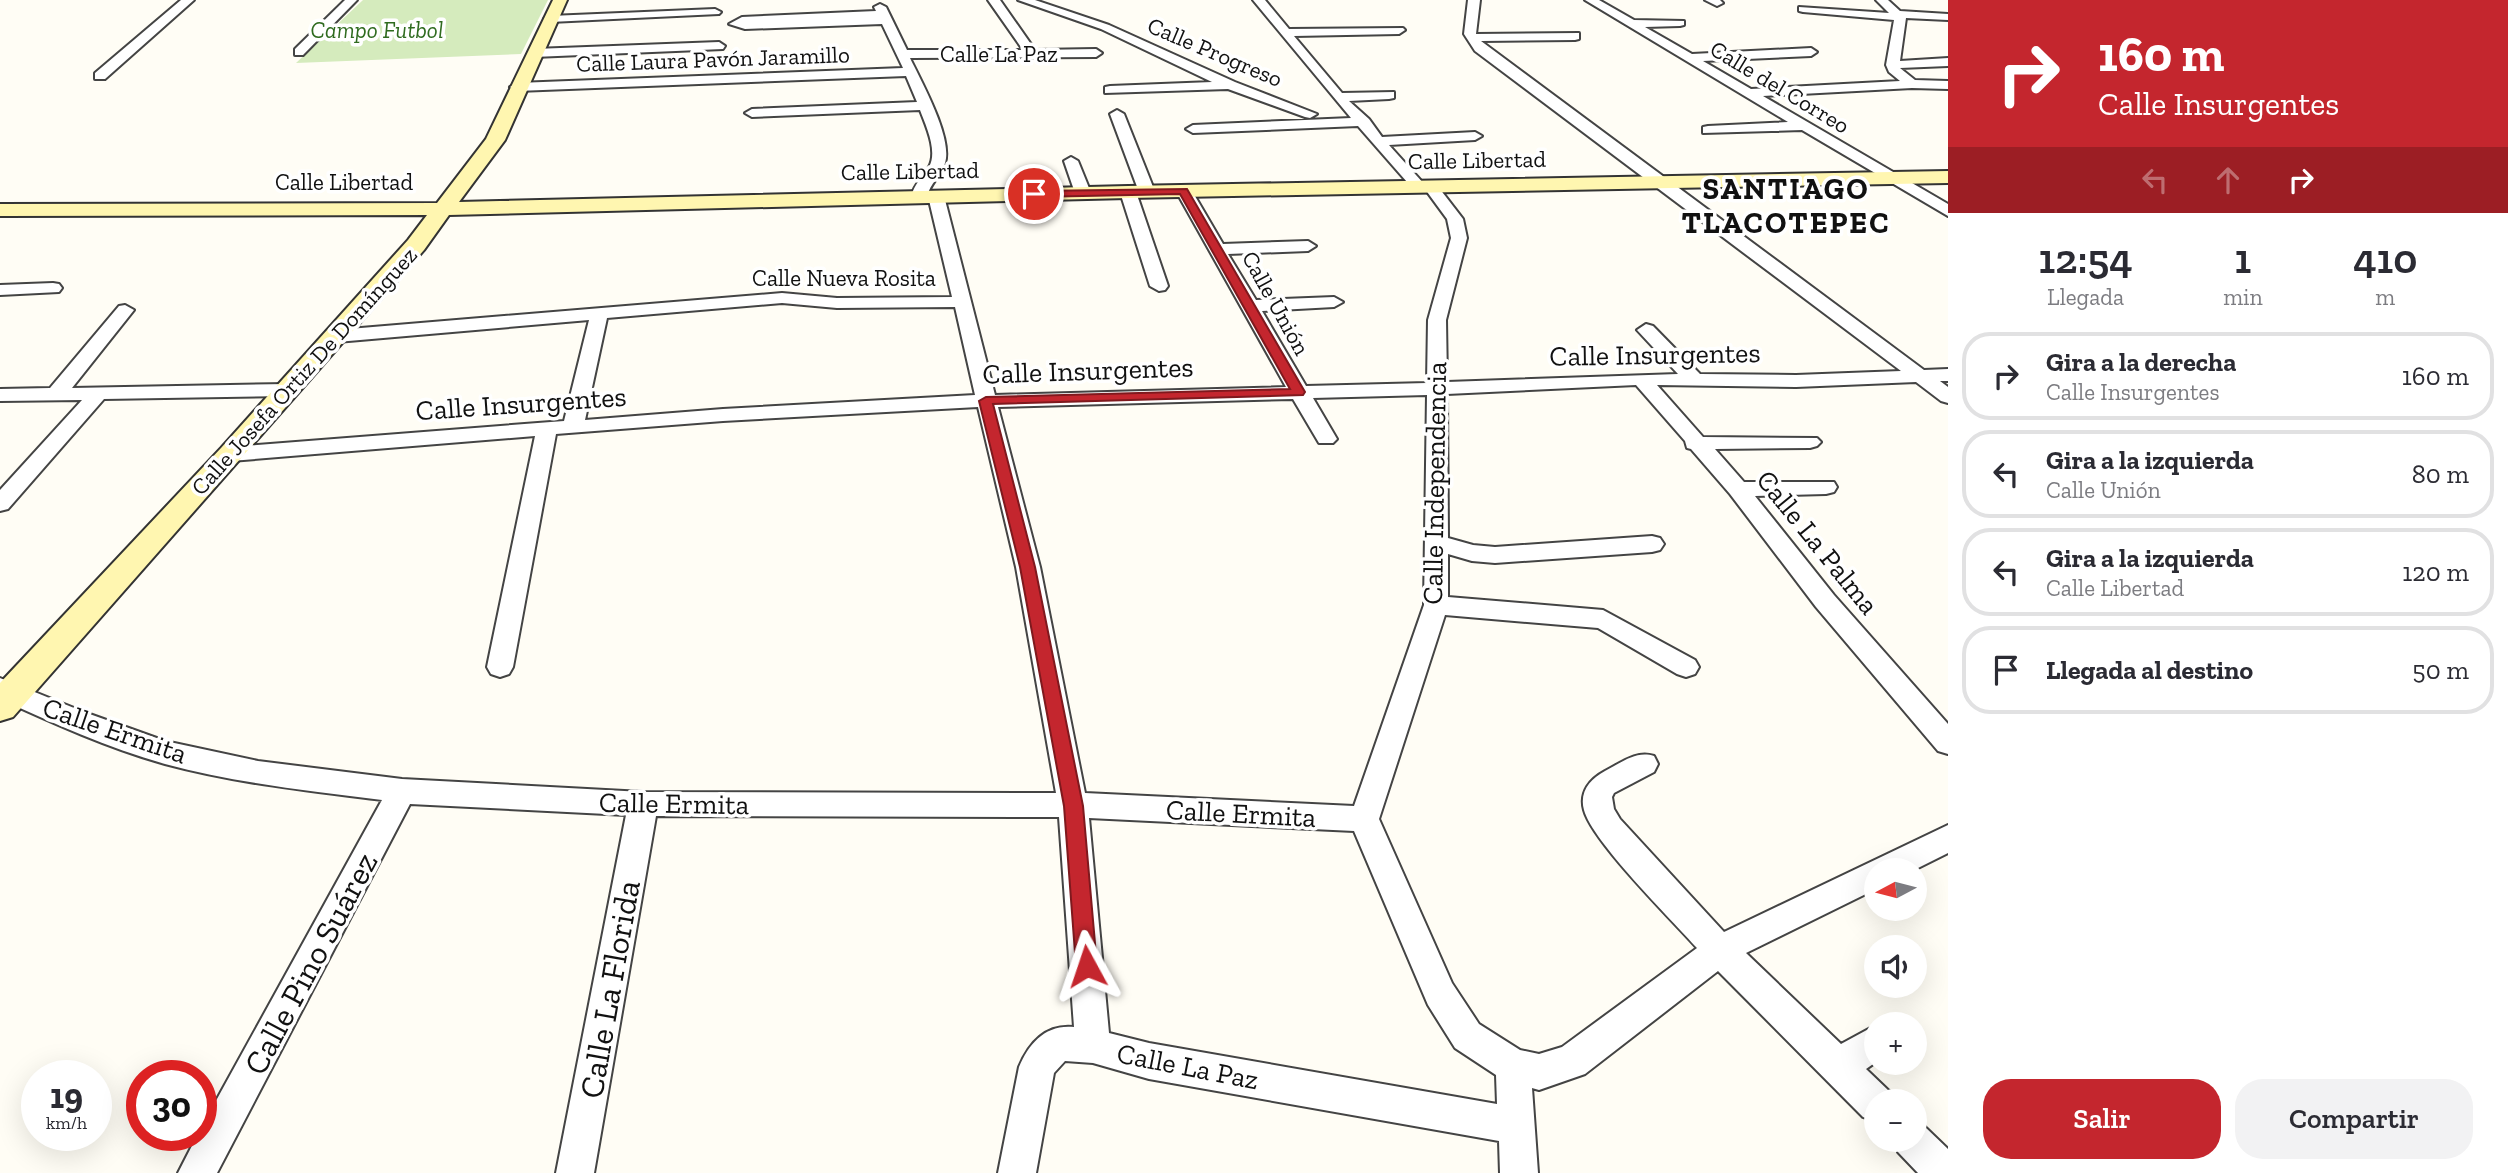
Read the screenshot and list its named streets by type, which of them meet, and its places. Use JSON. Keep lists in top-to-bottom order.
{
  "streets": {
    "main road": ["Calle Libertad", "Calle Josefa Ortiz De Domínguez"],
    "street": [
      "Calle Progreso",
      "Calle La Paz",
      "Calle Laura Pavón Jaramillo",
      "Calle del Correo",
      "Calle Nueva Rosita",
      "Calle Unión",
      "Calle Insurgentes",
      "Calle Independencia",
      "Calle La Palma",
      "Calle Ermita",
      "Calle Pino Suárez",
      "Calle La Florida"
    ]
  },
  "crossings": [
    ["Calle La Paz", "Calle Libertad"],
    ["Calle La Paz", "Calle Nueva Rosita"],
    ["Calle La Paz", "Calle Insurgentes"],
    ["Calle La Paz", "Calle Ermita"],
    ["Calle Laura Pavón Jaramillo", "Calle Josefa Ortiz De Domínguez"],
    ["Calle del Correo", "Calle Libertad"],
    ["Calle Libertad", "Calle Unión"],
    ["Calle Libertad", "Calle Josefa Ortiz De Domínguez"],
    ["Calle Libertad", "Calle Independencia"],
    ["Calle Nueva Rosita", "Calle Josefa Ortiz De Domínguez"],
    ["Calle Unión", "Calle Insurgentes"],
    ["Calle Insurgentes", "Calle Josefa Ortiz De Domínguez"],
    ["Calle Insurgentes", "Calle Independencia"],
    ["Calle Insurgentes", "Calle La Palma"],
    ["Calle Josefa Ortiz De Domínguez", "Calle Ermita"],
    ["Calle Independencia", "Calle Ermita"],
    ["Calle Ermita", "Calle Pino Suárez"],
    ["Calle Ermita", "Calle La Florida"]
  ],
  "districts": ["SANTIAGO TLACOTEPEC"],
  "parks": ["Campo Futbol"],
  "north": "left",
  "page": {
    "turn": ["160 m", "Calle Insurgentes"],
    "eta": [
      "12:54",
      "Llegada",
      "1",
      "min",
      "410",
      "m"
    ],
    "list": [
      {
        "name": "Gira a la derecha",
        "note": "Calle Insurgentes",
        "value": "160 m"
      },
      {
        "name": "Gira a la izquierda",
        "note": "Calle Unión",
        "value": "80 m"
      },
      {
        "name": "Gira a la izquierda",
        "note": "Calle Libertad",
        "value": "120 m"
      },
      {
        "name": "Llegada al destino",
        "value": "50 m"
      }
    ],
    "map_buttons": ["+", "−"],
    "speed": "19 km/h",
    "limit": "30",
    "buttons": ["Salir", "Compartir"]
  }
}
